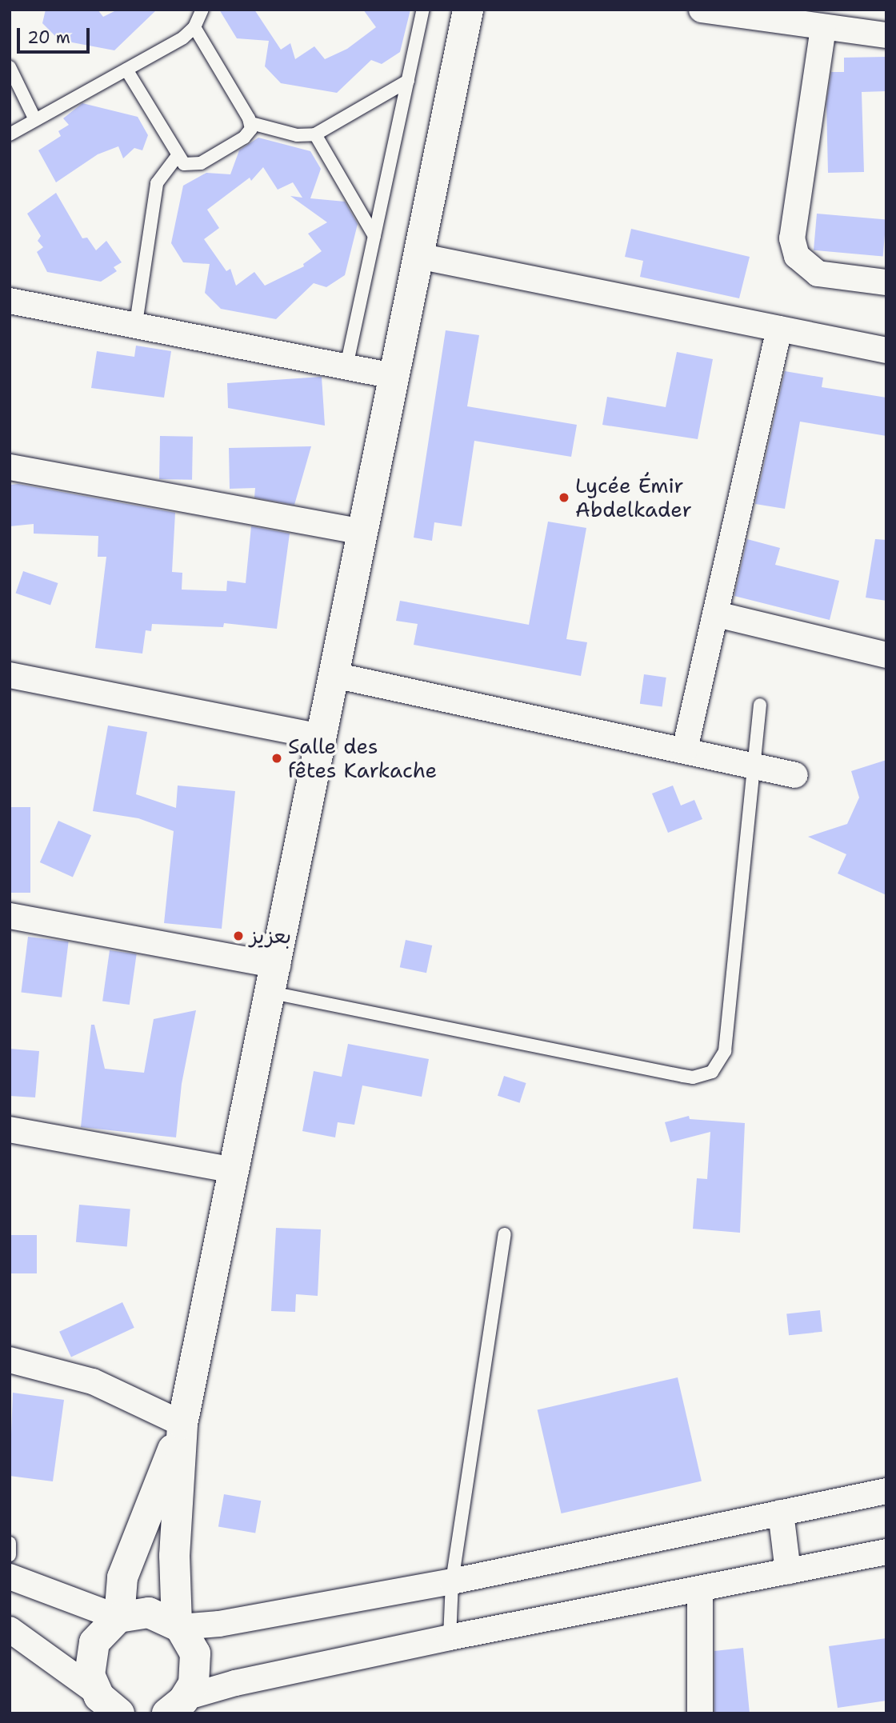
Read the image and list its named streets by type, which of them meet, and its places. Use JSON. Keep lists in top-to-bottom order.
{
  "places": ["Lycée Émir Abdelkader", "Salle des fêtes Karkache", "بعزيز"],
  "scale_bar": "20 m"
}
